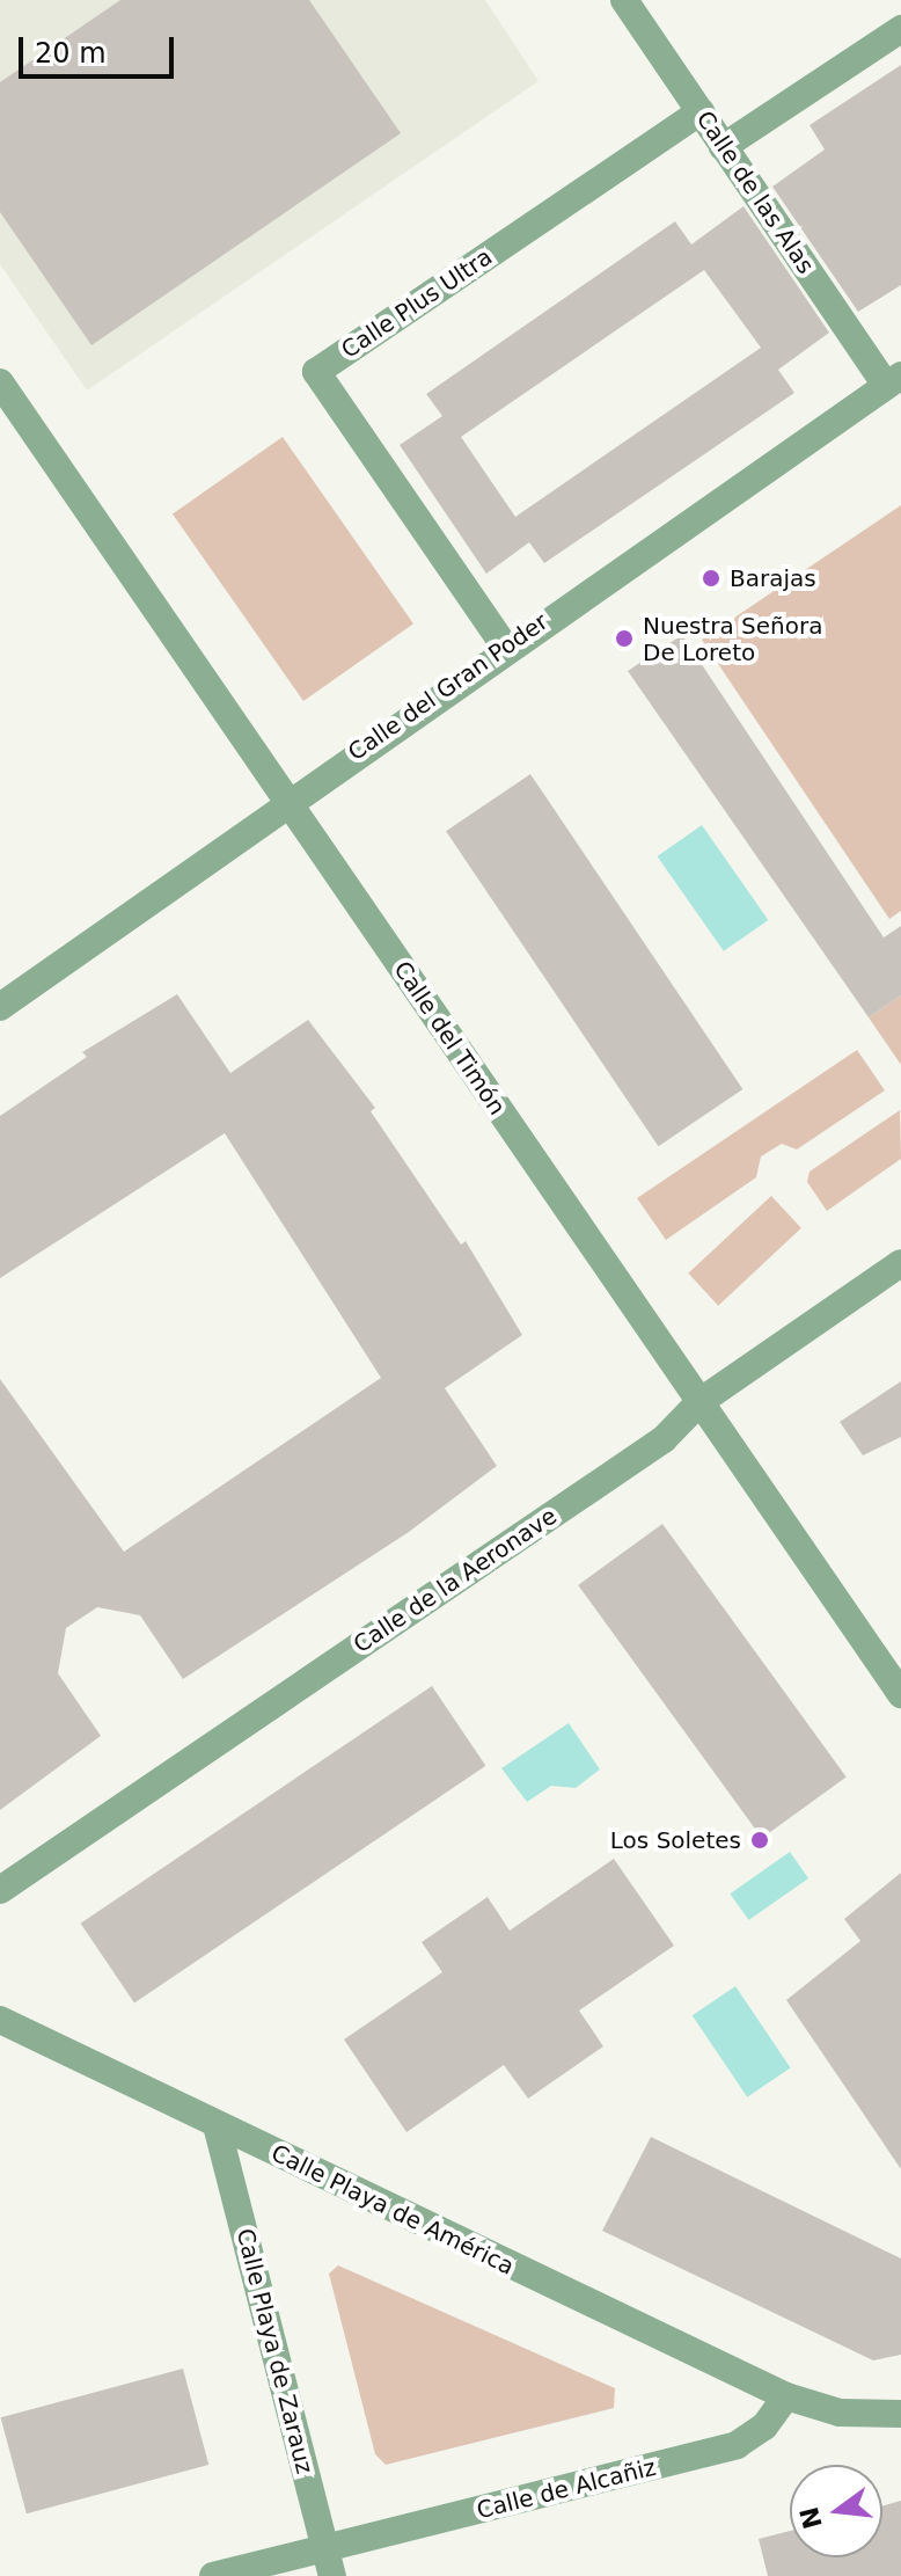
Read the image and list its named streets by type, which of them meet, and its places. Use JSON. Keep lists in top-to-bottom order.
{
  "streets": {
    "street": [
      "Calle de las Alas",
      "Calle Plus Ultra",
      "Calle del Gran Poder",
      "Calle del Timón",
      "Calle de la Aeronave",
      "Calle Playa de América",
      "Calle Playa de Zarauz",
      "Calle de Alcañiz"
    ]
  },
  "crossings": [
    ["Calle de las Alas", "Calle Plus Ultra"],
    ["Calle de las Alas", "Calle del Gran Poder"],
    ["Calle Plus Ultra", "Calle del Gran Poder"],
    ["Calle del Gran Poder", "Calle del Timón"],
    ["Calle del Timón", "Calle de la Aeronave"],
    ["Calle Playa de América", "Calle Playa de Zarauz"],
    ["Calle Playa de América", "Calle de Alcañiz"],
    ["Calle Playa de Zarauz", "Calle de Alcañiz"]
  ],
  "places": ["Barajas", "Nuestra Señora De Loreto", "Los Soletes"],
  "scale_bar": "20 m",
  "north": "left"
}
